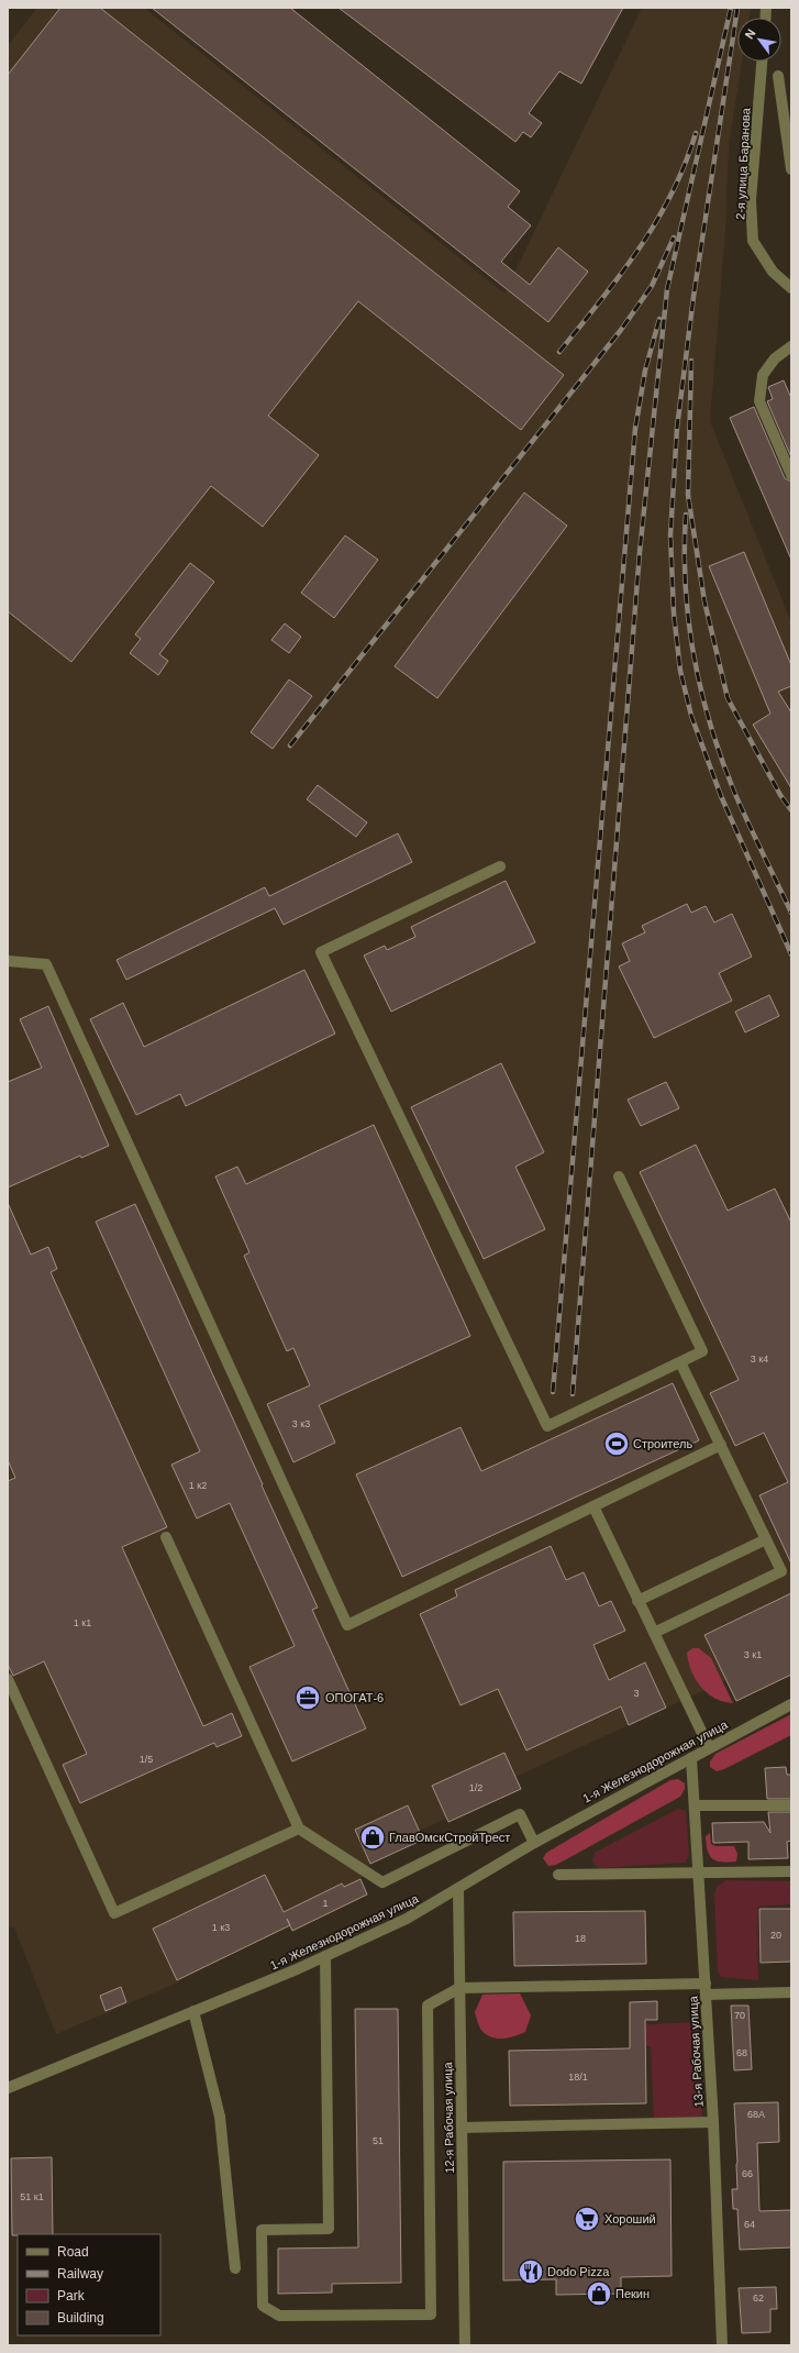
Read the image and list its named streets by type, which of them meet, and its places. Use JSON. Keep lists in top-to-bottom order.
{
  "streets": {
    "street": [
      "2-я улица Баранова",
      "1-я Железнодорожная улица",
      "13-я Рабочая улица",
      "12-я Рабочая улица"
    ]
  },
  "crossings": [
    ["1-я Железнодорожная улица", "13-я Рабочая улица"],
    ["1-я Железнодорожная улица", "12-я Рабочая улица"]
  ],
  "places": {
    "sports": ["Строитель"],
    "office": ["ОПОГАТ-6"],
    "shop": ["ГлавОмскСтройТрест", "Пекин"],
    "supermarket": ["Хороший"],
    "restaurant": ["Dodo Pizza"]
  },
  "house_numbers": [
    "3 к4",
    "3 к3",
    "1 к2",
    "1 к1",
    "3 к1",
    "3",
    "1/5",
    "1/2",
    "1",
    "1 к3",
    "20",
    "18",
    "70",
    "68",
    "18/1",
    "68А",
    "51",
    "66",
    "51 к1",
    "64",
    "62"
  ],
  "legend": [
    "Road",
    "Railway",
    "Park",
    "Building"
  ],
  "north": "top left"
}
